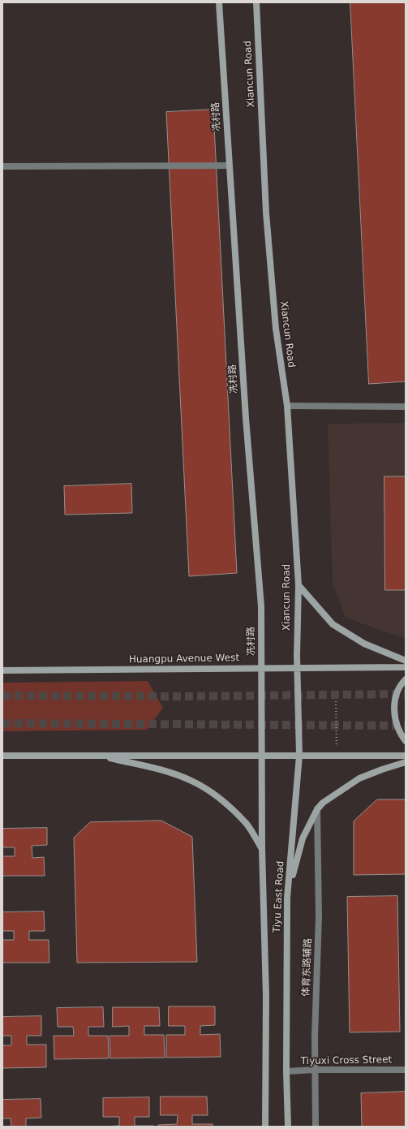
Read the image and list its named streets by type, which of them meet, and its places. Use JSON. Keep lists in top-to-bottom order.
{
  "streets": {
    "main road": [
      "Xiancun Road",
      "冼村路",
      "Huangpu Avenue West",
      "Tiyu East Road"
    ],
    "street": ["体育东路辅路", "Tiyuxi Cross Street"]
  },
  "crossings": [
    ["Xiancun Road", "Huangpu Avenue West"],
    ["Xiancun Road", "Tiyu East Road"],
    ["冼村路", "Huangpu Avenue West"],
    ["冼村路", "Tiyu East Road"],
    ["Huangpu Avenue West", "Tiyu East Road"],
    ["Tiyu East Road", "Tiyuxi Cross Street"],
    ["体育东路辅路", "Tiyuxi Cross Street"]
  ]
}
